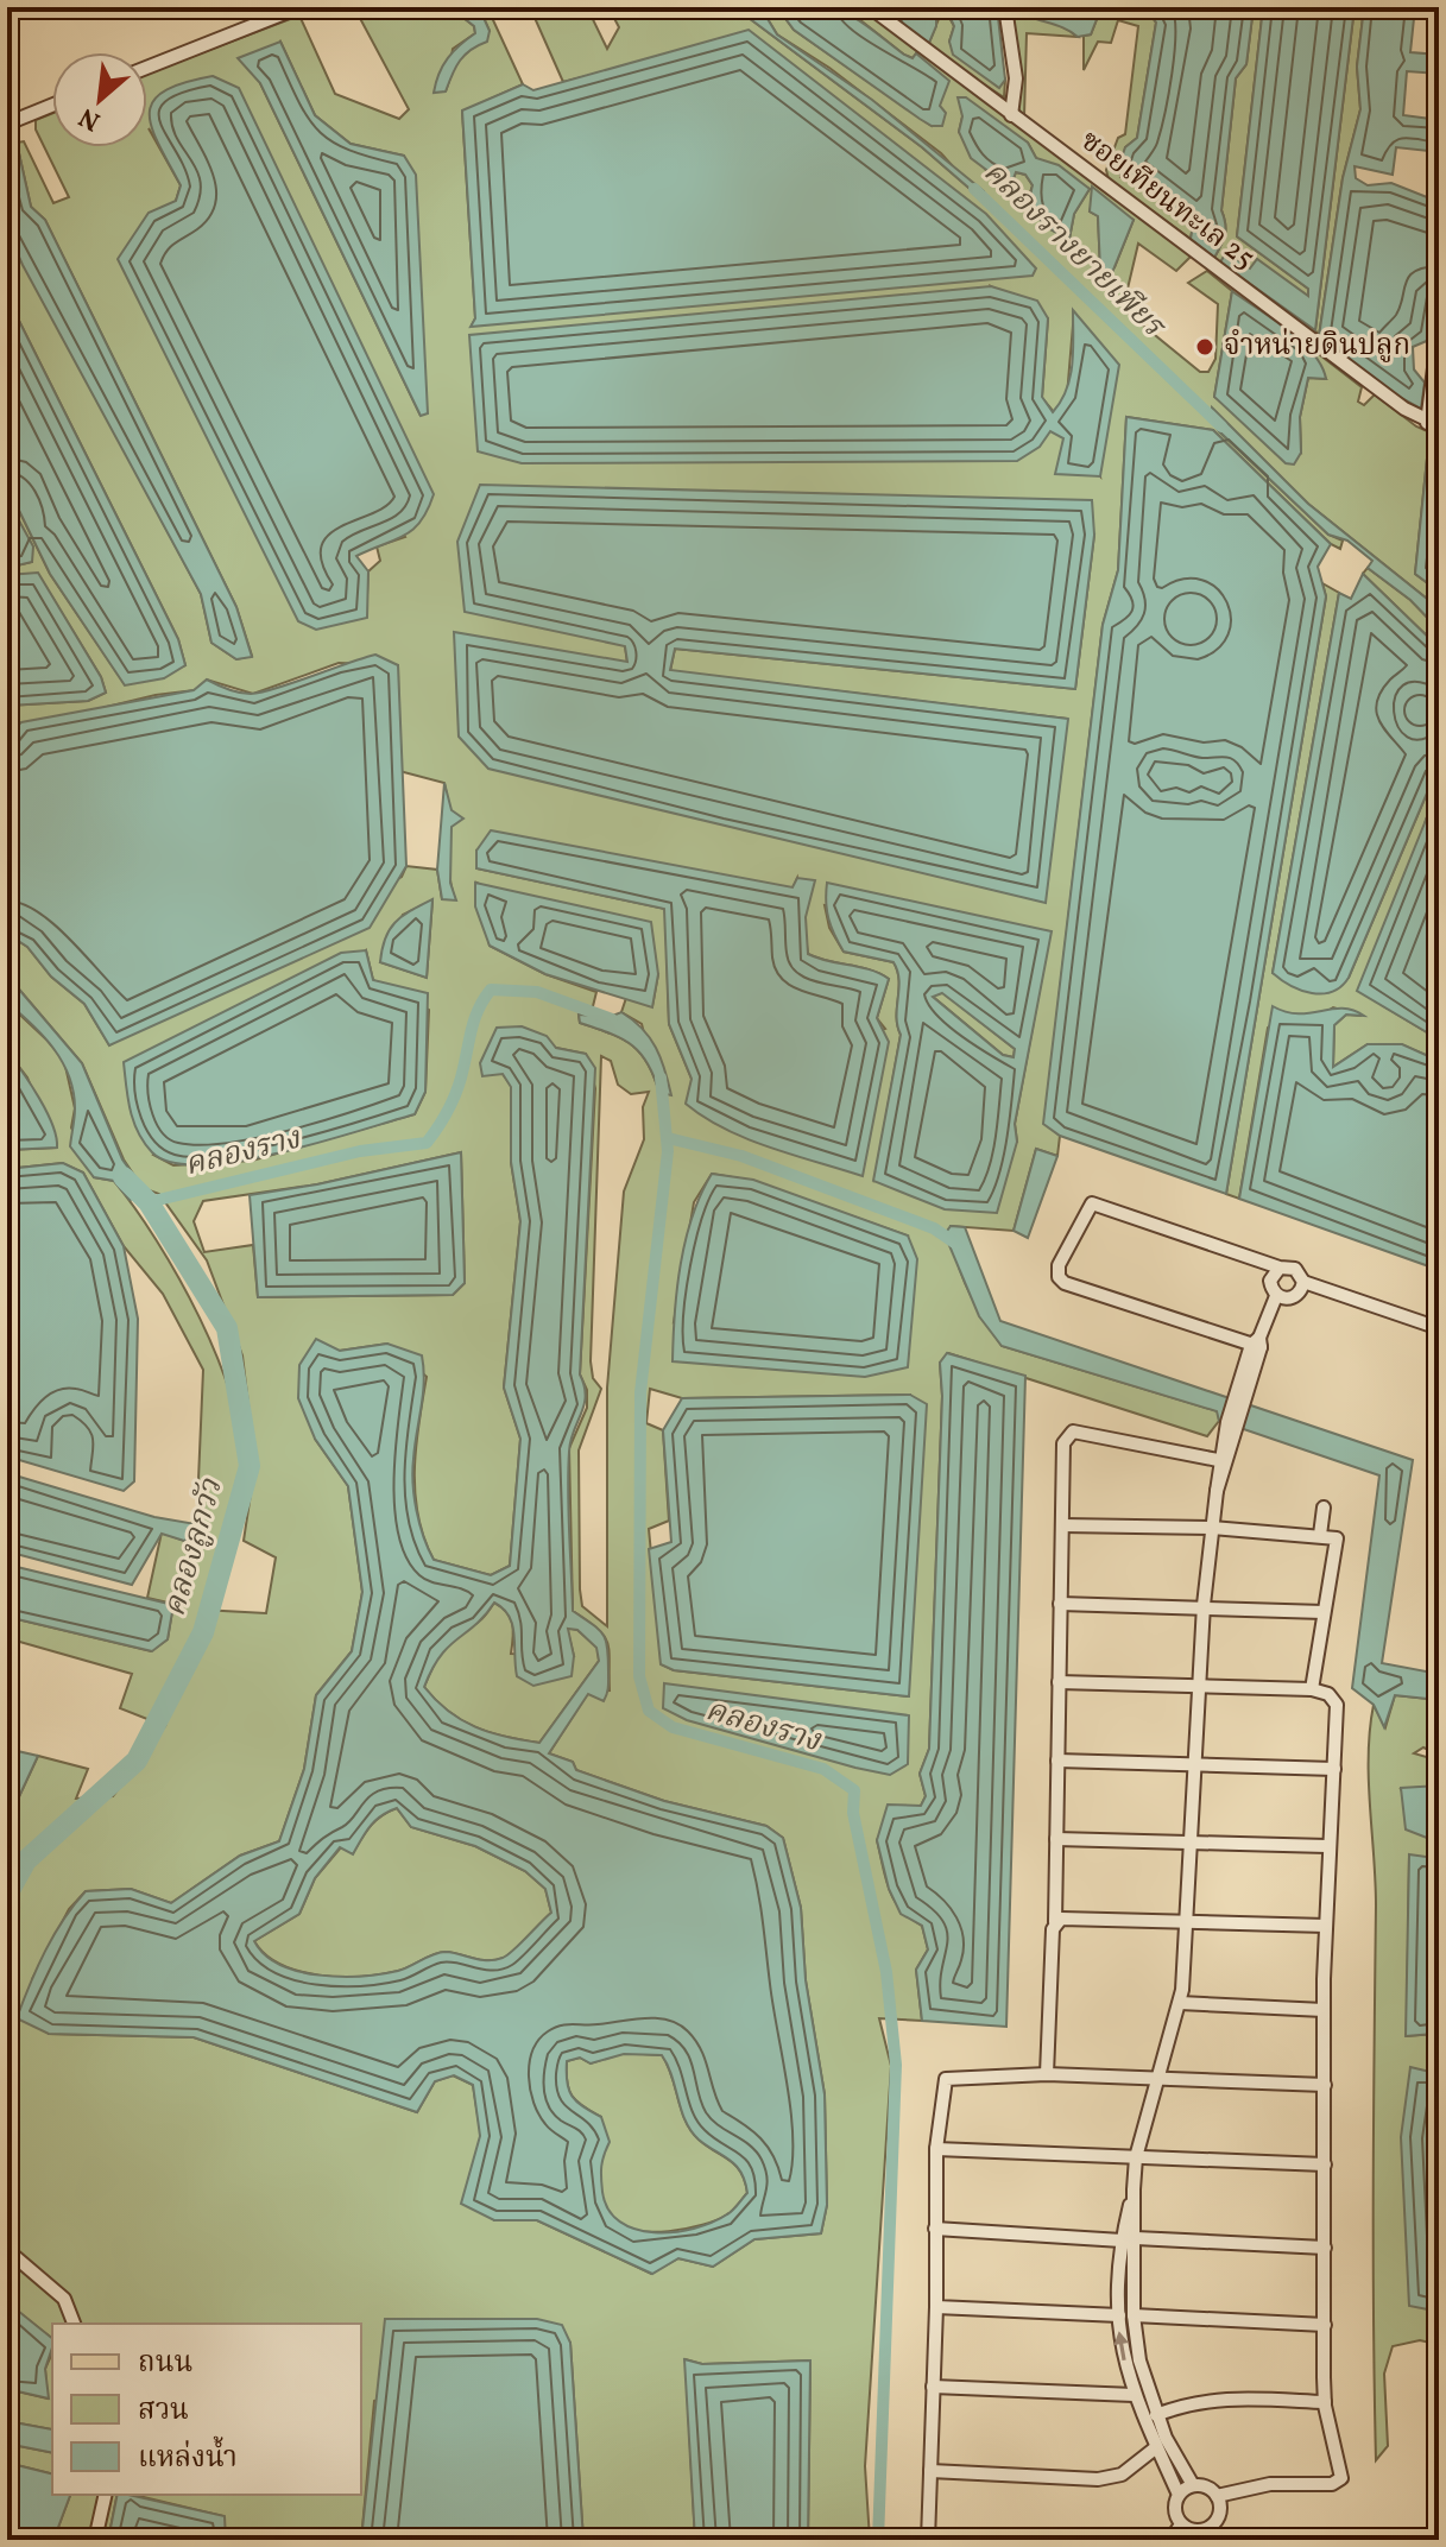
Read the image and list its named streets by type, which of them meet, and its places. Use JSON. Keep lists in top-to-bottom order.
{
  "streets": {
    "street": ["ซอยเทียนทะเล 25"]
  },
  "water": ["คลองรางยายเพียร", "คลองราง", "คลองลูกวัว"],
  "places": ["จำหน่ายดินปลูก"],
  "legend": ["ถนน", "สวน", "แหล่งน้ำ"],
  "north": "bottom left"
}
